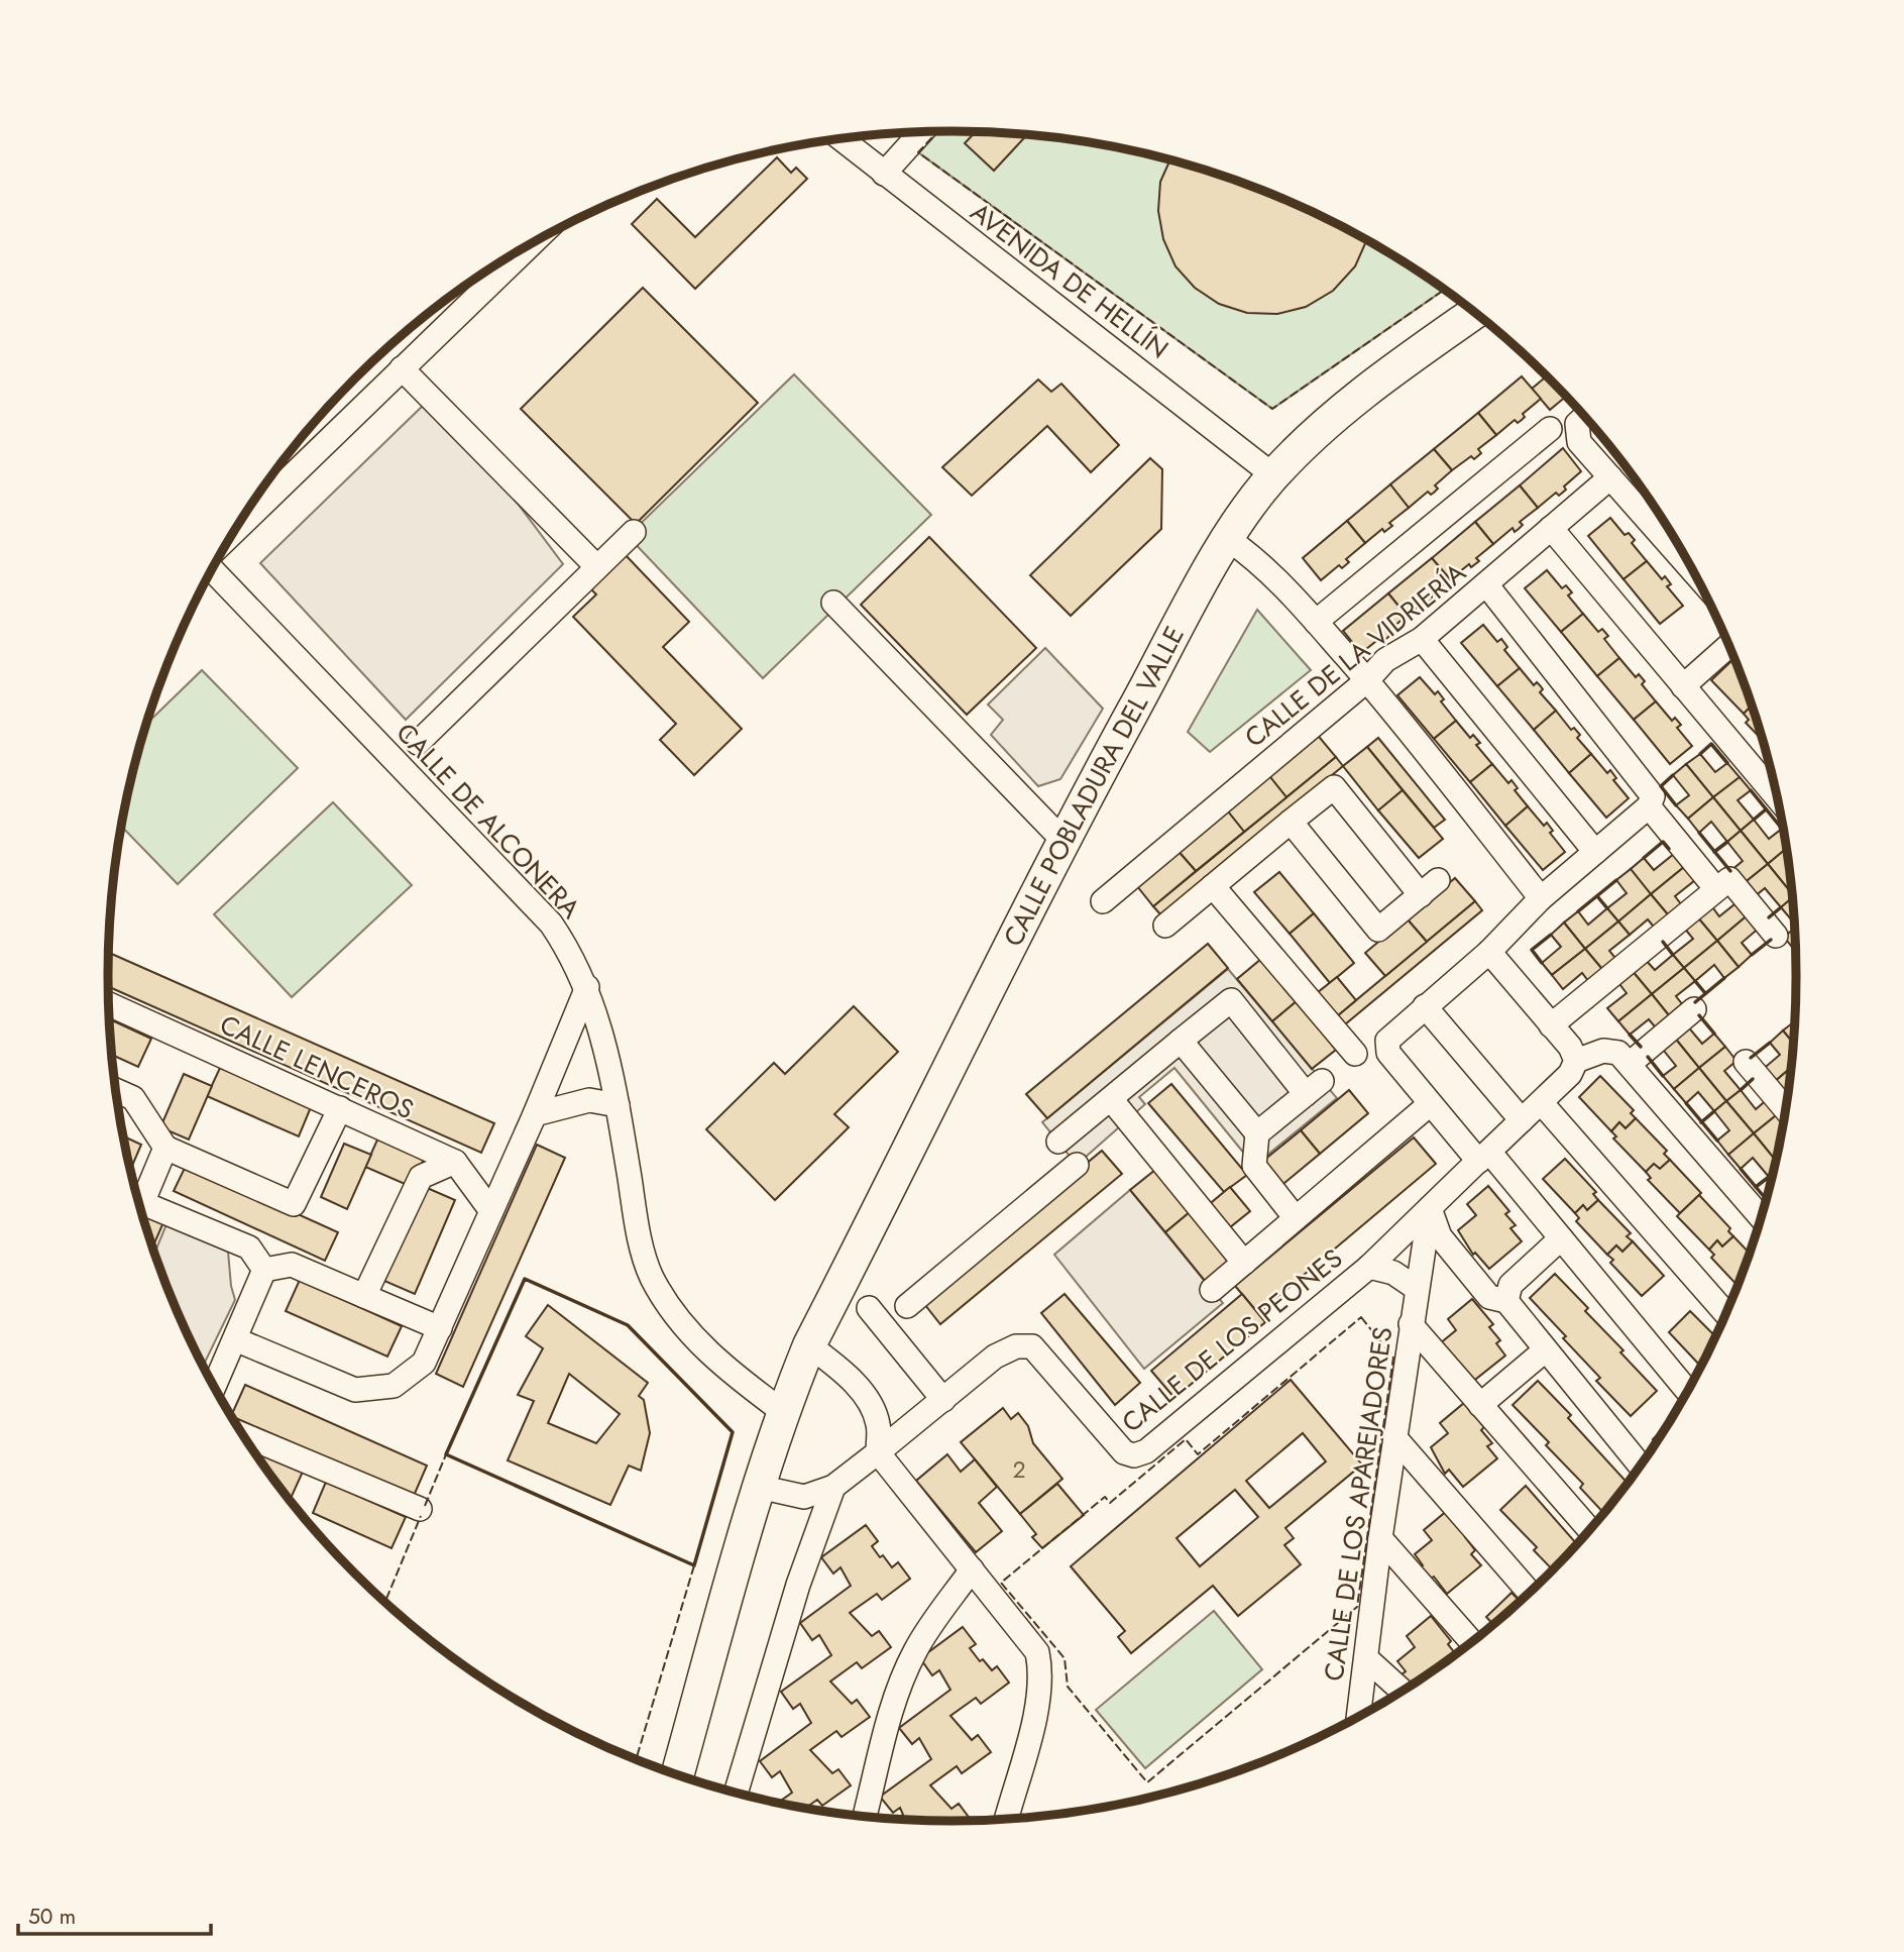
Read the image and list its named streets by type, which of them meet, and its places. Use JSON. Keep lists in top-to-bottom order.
{
  "streets": {
    "street": [
      "AVENIDA DE HELLÍN",
      "CALLE DE LA VIDRIERÍA",
      "CALLE POBLADURA DEL VALLE",
      "CALLE DE ALCONERA",
      "CALLE LENCEROS",
      "CALLE DE LOS PEONES",
      "CALLE DE LOS APAREJADORES"
    ]
  },
  "crossings": [
    ["AVENIDA DE HELLÍN", "CALLE POBLADURA DEL VALLE"],
    ["CALLE POBLADURA DEL VALLE", "CALLE DE ALCONERA"],
    ["CALLE DE LOS PEONES", "CALLE DE LOS APAREJADORES"]
  ],
  "house_numbers": ["2"],
  "scale_bar": "50 m"
}
